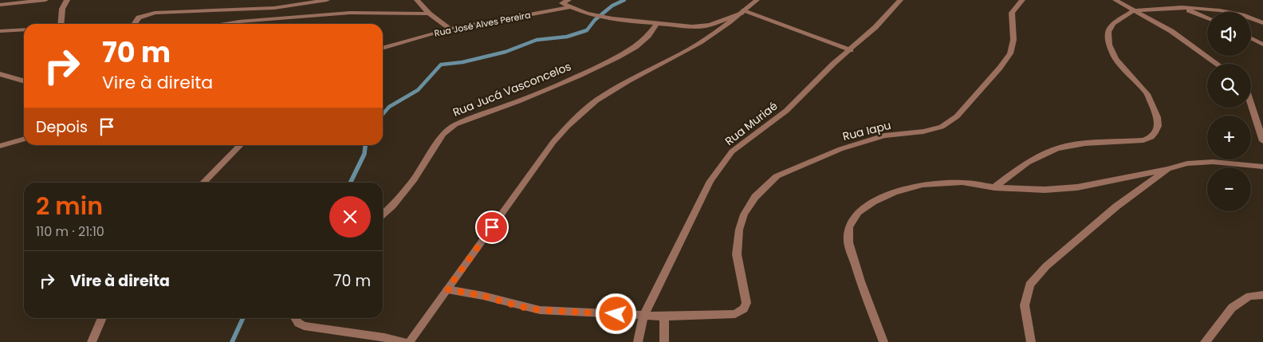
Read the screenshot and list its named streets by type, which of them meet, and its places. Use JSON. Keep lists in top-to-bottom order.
{
  "streets": {
    "street": [
      "Rua José Alves Pereira",
      "Rua Jucá Vasconcelos",
      "Rua Muriaé",
      "Rua Iapu"
    ]
  },
  "page": {
    "map_buttons": ["+", "−"],
    "turn": ["70 m", "Vire à direita"],
    "then": "Depois",
    "heading": ["2 min", "110 m · 21:10"],
    "list": [
      {
        "name": "Vire à direita",
        "value": "70 m"
      }
    ]
  }
}
